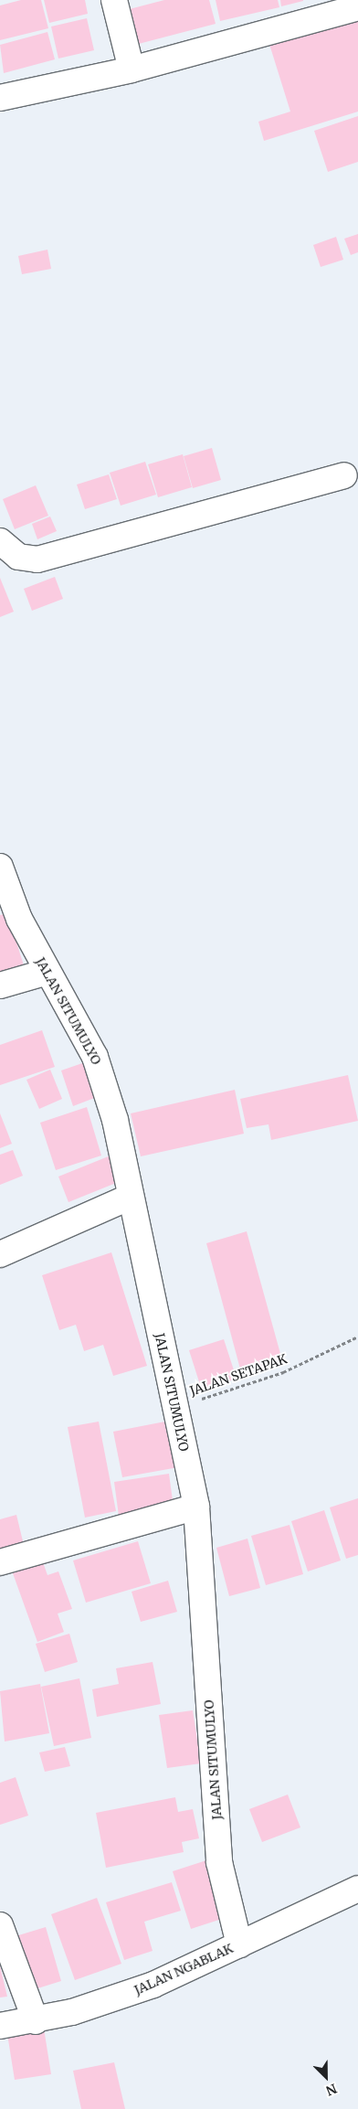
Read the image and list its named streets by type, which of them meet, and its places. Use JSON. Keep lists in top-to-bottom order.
{
  "streets": {
    "street": ["JALAN SITUMULYO", "JALAN NGABLAK"],
    "path": ["JALAN SETAPAK"]
  },
  "crossings": [
    ["JALAN SITUMULYO", "JALAN SETAPAK"],
    ["JALAN SITUMULYO", "JALAN NGABLAK"]
  ],
  "north": "bottom right"
}
